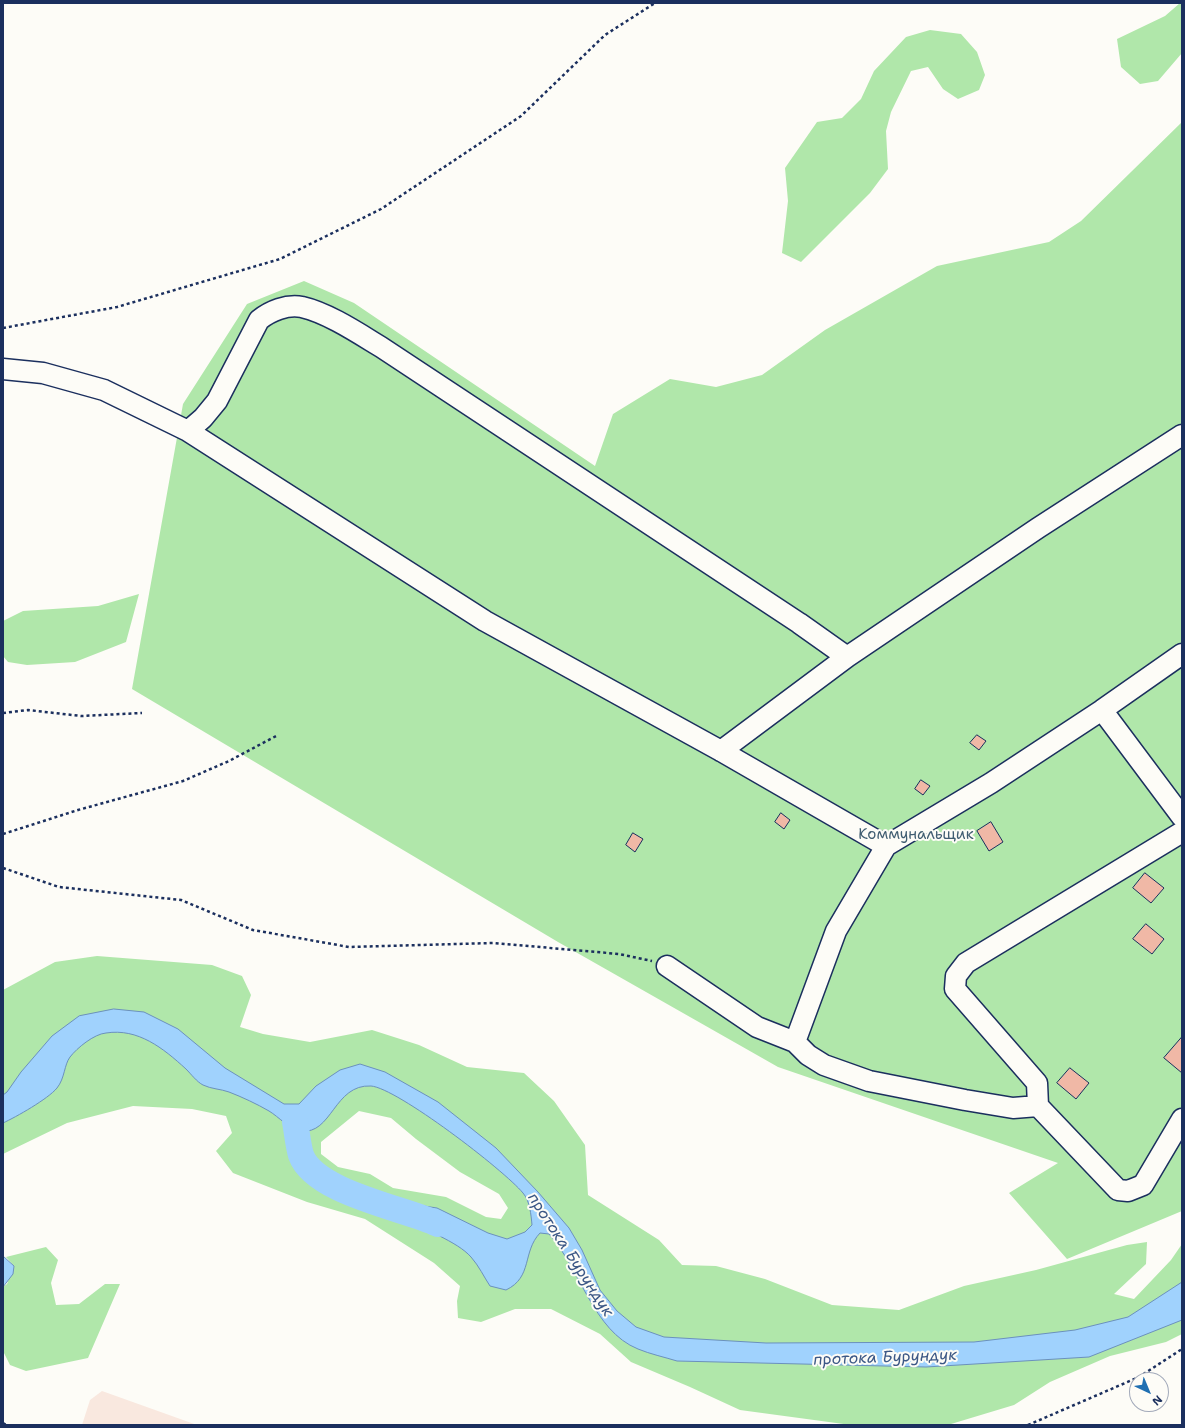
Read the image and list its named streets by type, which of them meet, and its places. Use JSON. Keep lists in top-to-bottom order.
{
  "water": ["протока Бурундук"],
  "parks": ["Коммунальщик"],
  "north": "bottom right"
}
